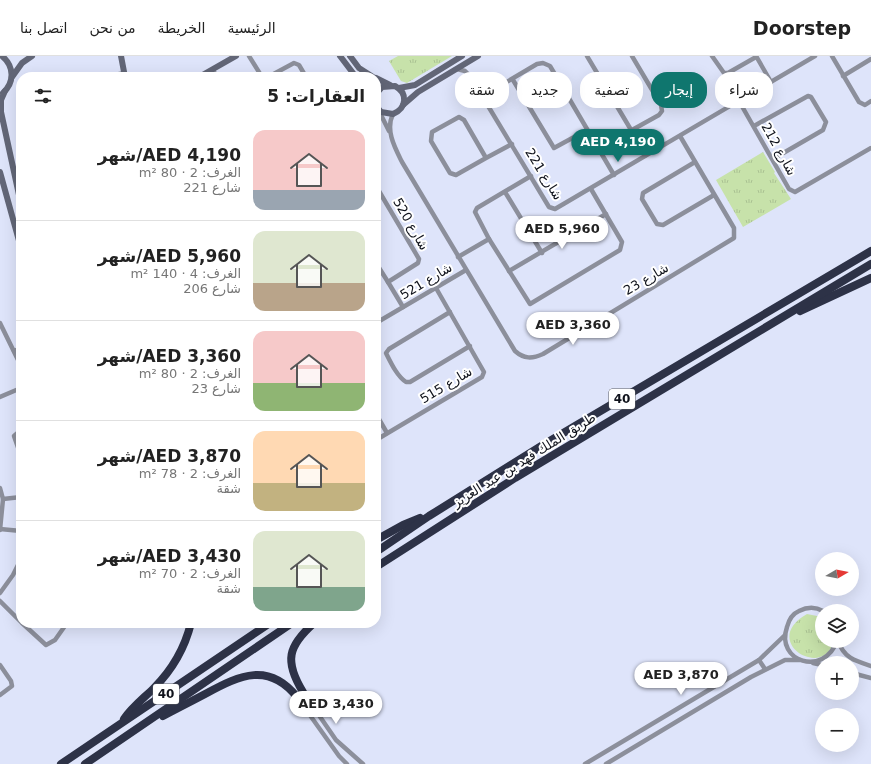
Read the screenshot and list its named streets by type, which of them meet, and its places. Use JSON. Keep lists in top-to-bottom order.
{
  "streets": {
    "highway": ["40", "طريق الملك فهد بن عبد العزيز"],
    "street": [
      "شارع 212",
      "شارع 221",
      "شارع 520",
      "شارع 23",
      "شارع 521",
      "شارع 515"
    ]
  },
  "crossings": [
    ["شارع 221", "شارع 23"],
    ["شارع 23", "شارع 521"],
    ["شارع 521", "شارع 515"]
  ],
  "north": "right",
  "page": {
    "header": "Doorstep",
    "nav": [
      "الرئيسية",
      "الخريطة",
      "من نحن",
      "اتصل بنا"
    ],
    "chip": [
      "شراء",
      "إيجار",
      "تصفية",
      "جديد",
      "شقة"
    ],
    "heading": "العقارات: 5",
    "list": [
      {
        "name": "AED 4,190/شهر",
        "note": "الغرف: 2 · 80 m² · شارع 221"
      },
      {
        "name": "AED 5,960/شهر",
        "note": "الغرف: 4 · 140 m² · شارع 206"
      },
      {
        "name": "AED 3,360/شهر",
        "note": "الغرف: 2 · 80 m² · شارع 23"
      },
      {
        "name": "AED 3,870/شهر",
        "note": "الغرف: 2 · 78 m² · شقة"
      },
      {
        "name": "AED 3,430/شهر",
        "note": "الغرف: 2 · 70 m² · شقة"
      }
    ],
    "price": [
      "AED 4,190",
      "AED 5,960",
      "AED 3,360",
      "AED 3,870",
      "AED 3,430"
    ],
    "map_buttons": ["+", "−"]
  }
}
